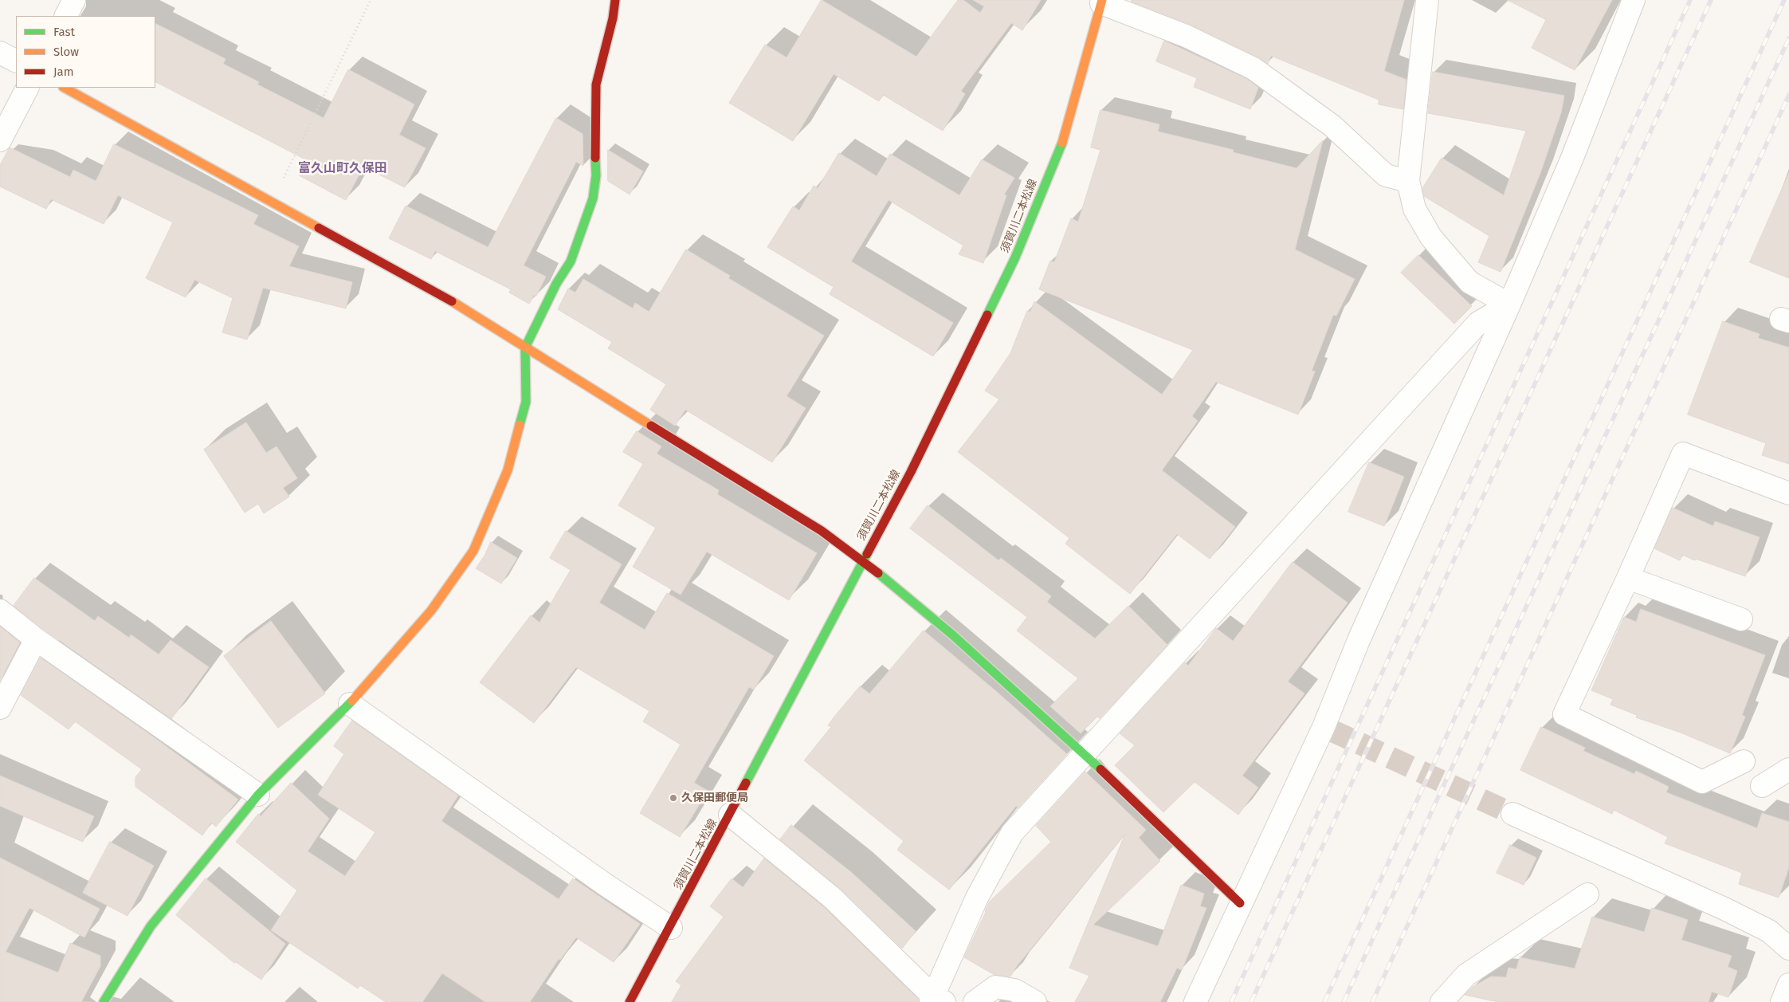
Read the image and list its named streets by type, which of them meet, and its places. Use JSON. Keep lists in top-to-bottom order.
{
  "streets": {
    "street": ["須賀川二本松線"]
  },
  "districts": ["富久山町久保田"],
  "places": ["久保田郵便局"],
  "legend": ["Fast", "Slow", "Jam"]
}
